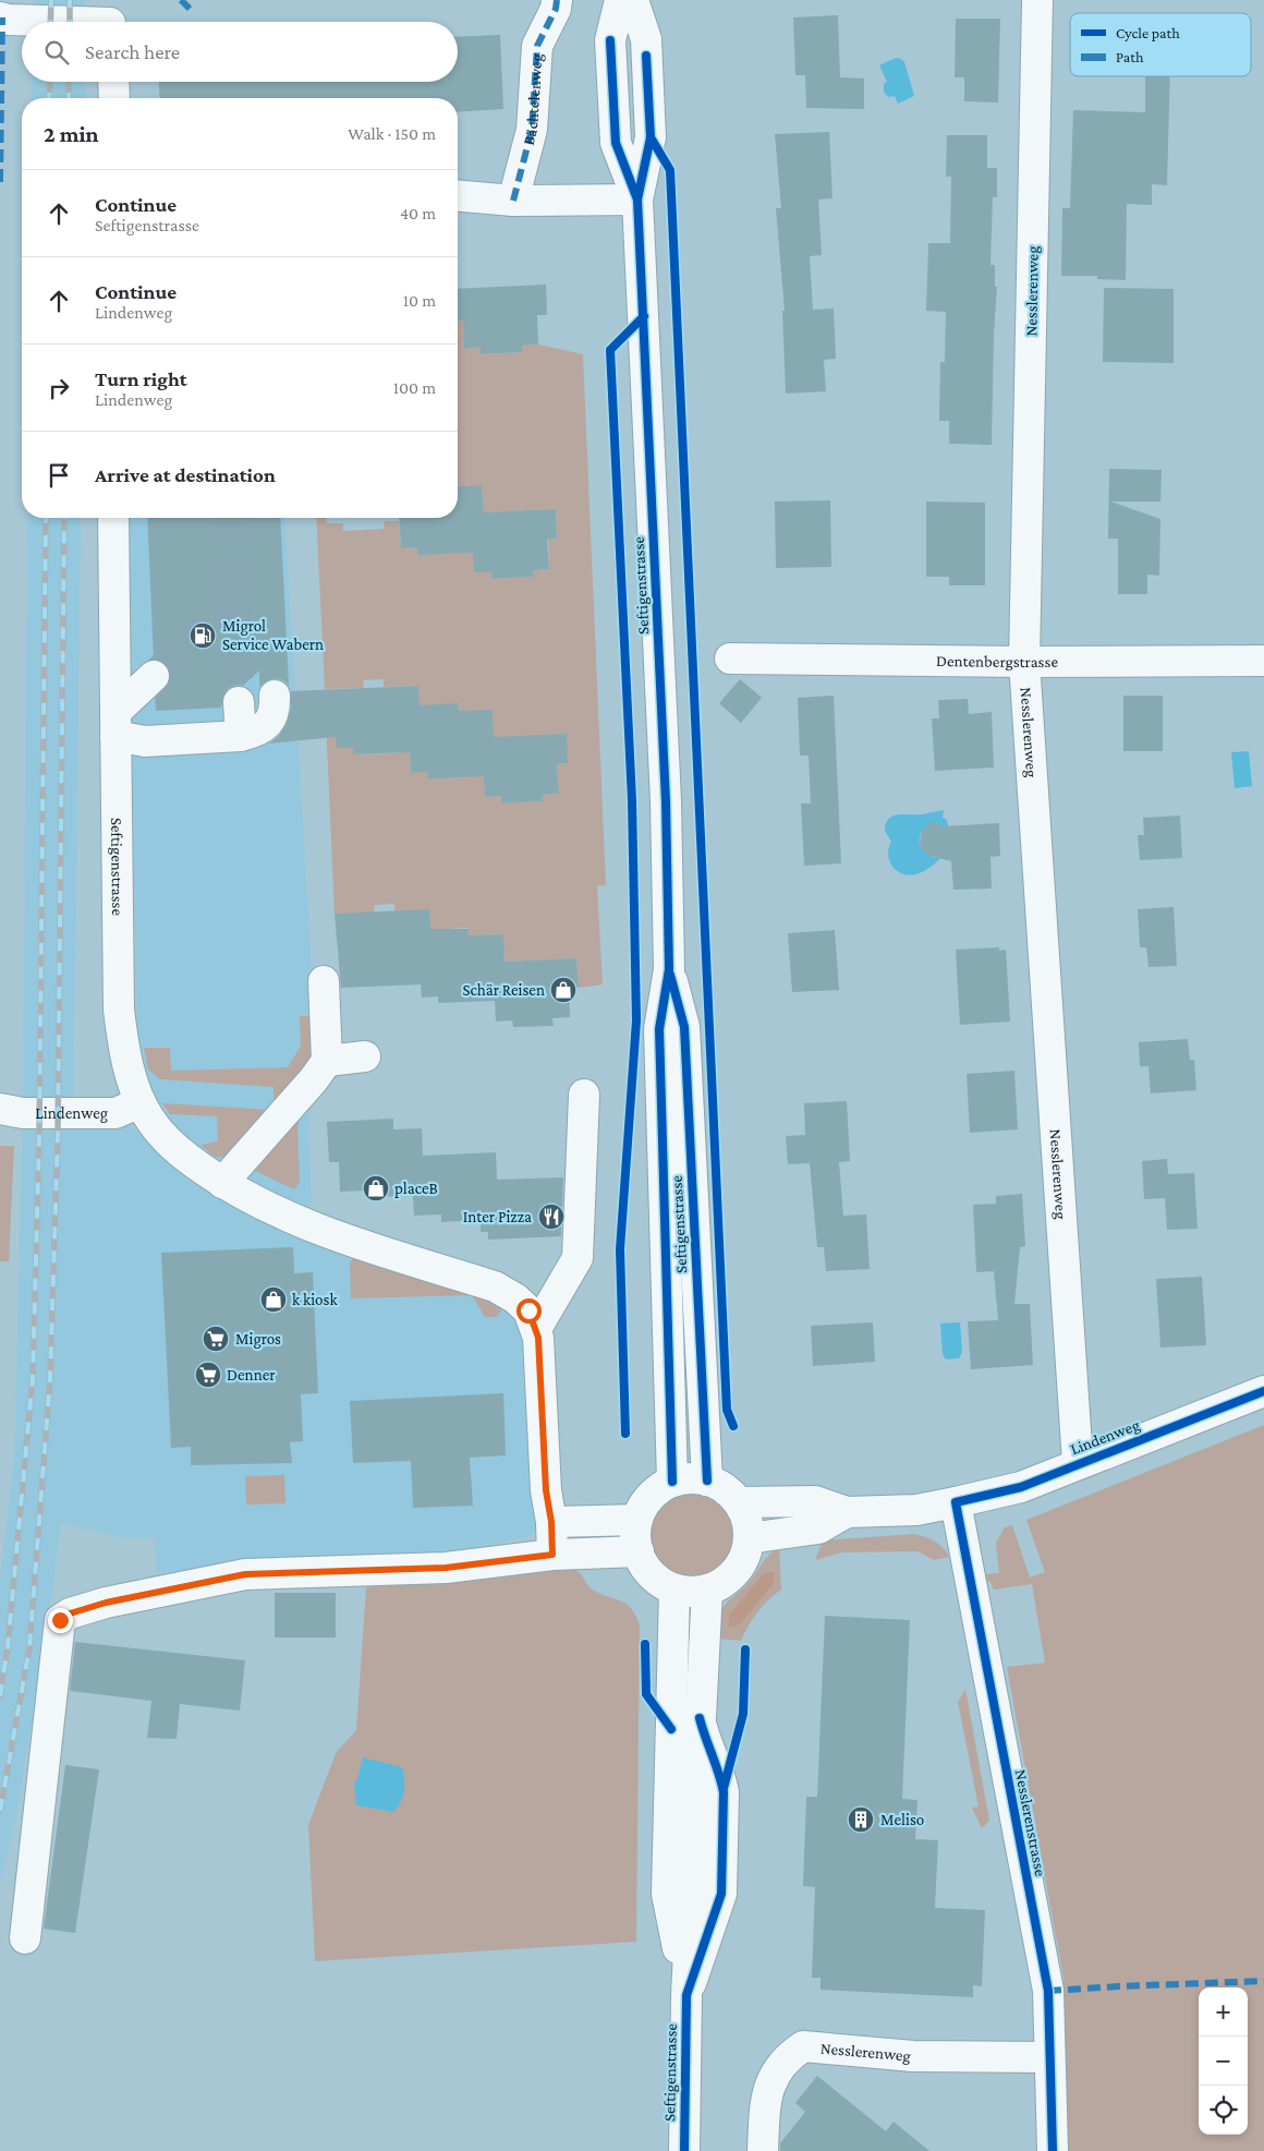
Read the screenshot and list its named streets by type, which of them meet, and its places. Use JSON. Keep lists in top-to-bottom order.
{
  "streets": {
    "street": [
      "Bächtelenweg",
      "Nesslerenweg",
      "Seftigenstrasse",
      "Dentenbergstrasse",
      "Lindenweg",
      "Nesslerenstrasse"
    ]
  },
  "crossings": [
    ["Nesslerenweg", "Dentenbergstrasse"],
    ["Nesslerenweg", "Lindenweg"],
    ["Nesslerenweg", "Nesslerenstrasse"],
    ["Seftigenstrasse", "Lindenweg"],
    ["Lindenweg", "Nesslerenstrasse"]
  ],
  "places": {
    "fuel station": ["Migrol Service Wabern"],
    "shop": ["Schär Reisen", "placeB", "k kiosk"],
    "restaurant": ["Inter Pizza"],
    "supermarket": ["Migros", "Denner"],
    "building": ["Meliso"]
  },
  "legend": ["Cycle path", "Path"],
  "page": {
    "search": "Search here",
    "heading": ["2 min", "Walk · 150 m"],
    "list": [
      ["Continue", "Seftigenstrasse", "40 m"],
      ["Continue", "Lindenweg", "10 m"],
      ["Turn right", "Lindenweg", "100 m"],
      "Arrive at destination"
    ],
    "map_buttons": ["+", "−"]
  }
}
